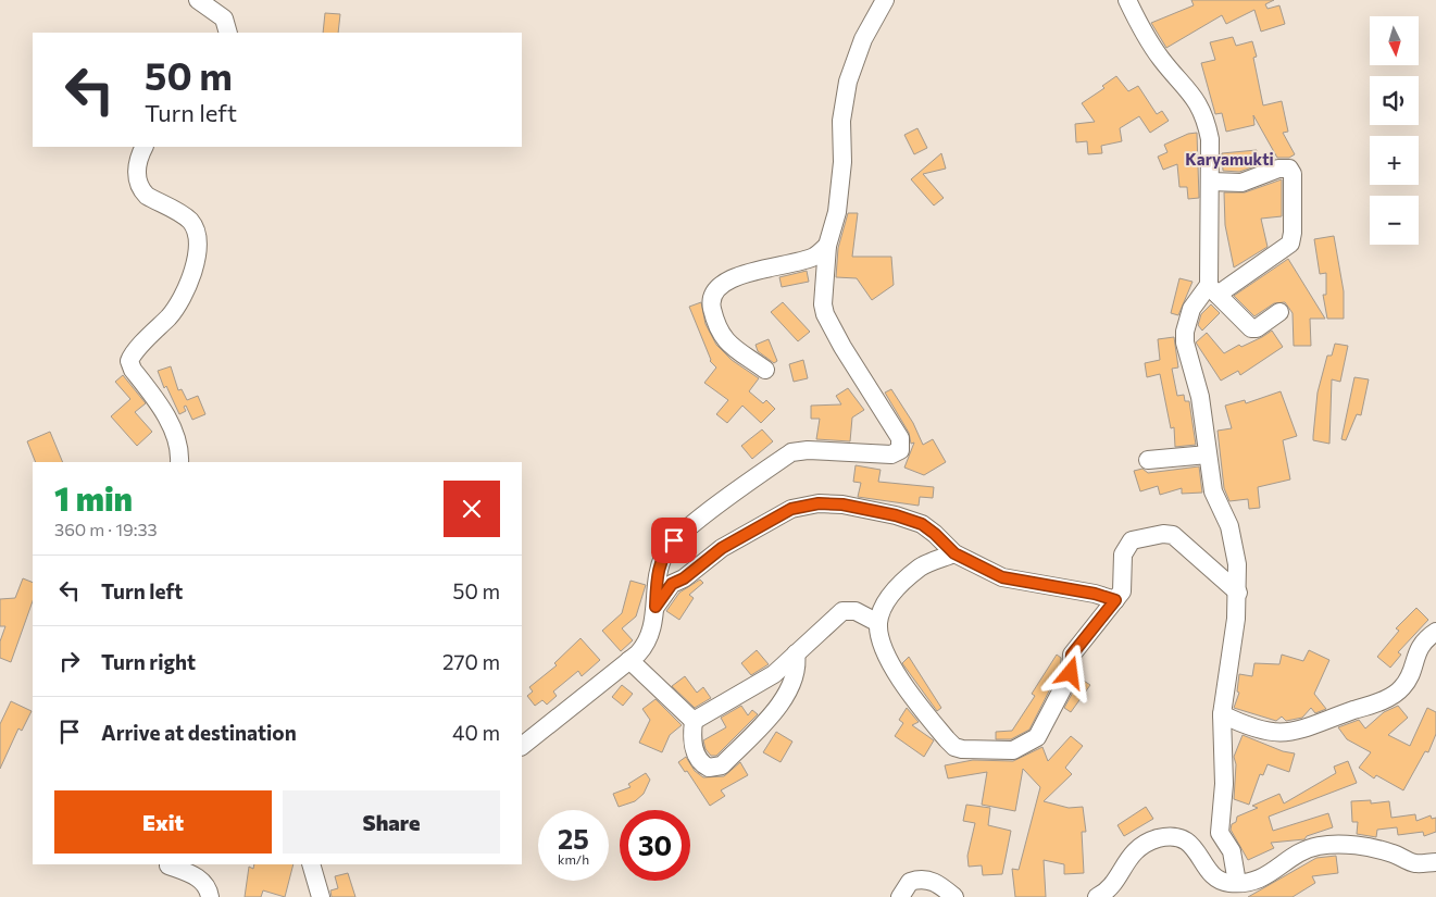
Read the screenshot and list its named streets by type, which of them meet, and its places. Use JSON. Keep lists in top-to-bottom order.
{
  "districts": ["Karyamukti"],
  "north": "bottom",
  "page": {
    "map_buttons": ["+", "−"],
    "turn": ["50 m", "Turn left"],
    "heading": ["1 min", "360 m · 19:33"],
    "list": [
      {
        "name": "Turn left",
        "value": "50 m"
      },
      {
        "name": "Turn right",
        "value": "270 m"
      },
      {
        "name": "Arrive at destination",
        "value": "40 m"
      }
    ],
    "buttons": ["Exit", "Share"],
    "speed": "25 km/h",
    "limit": "30"
  }
}
